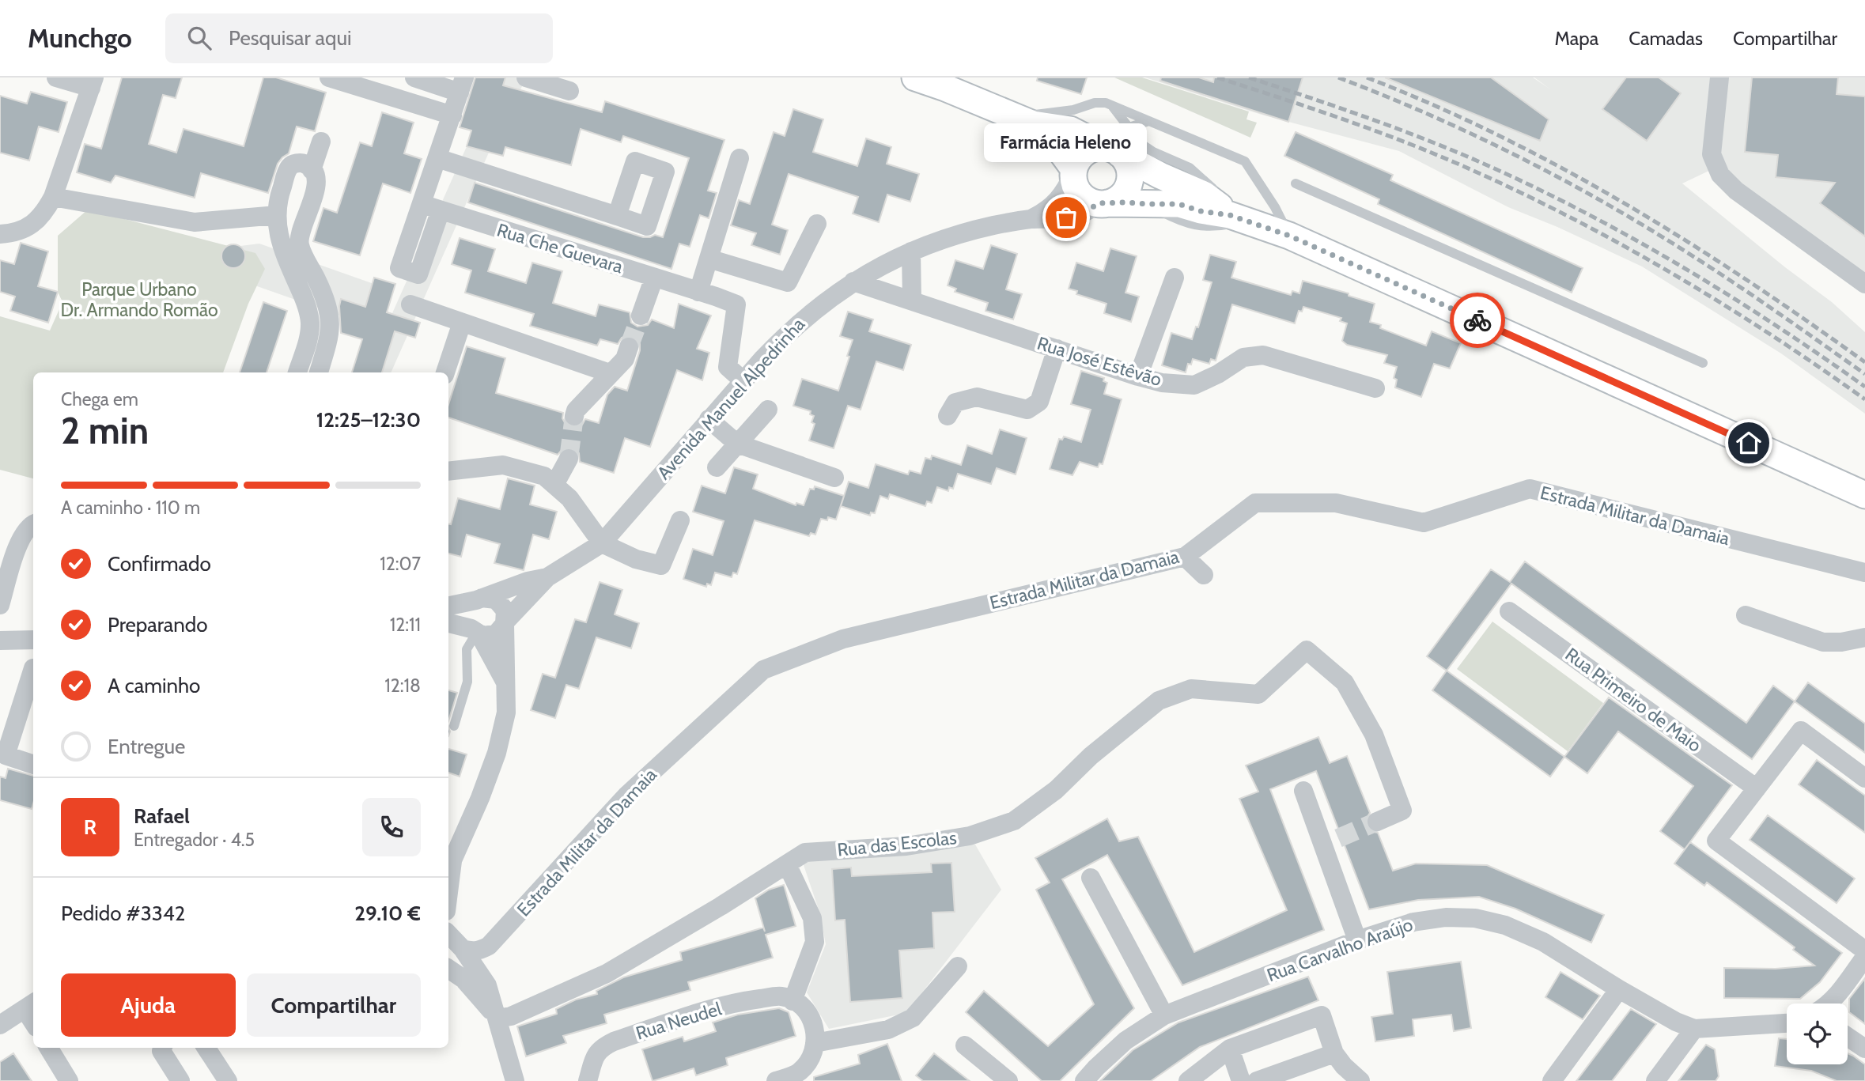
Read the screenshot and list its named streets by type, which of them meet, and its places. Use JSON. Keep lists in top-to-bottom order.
{
  "streets": {
    "street": [
      "Rua Che Guevara",
      "Rua José Estêvão",
      "Avenida Manuel Alpedrinha",
      "Estrada Militar da Damaia",
      "Rua Primeiro de Maio",
      "Rua das Escolas",
      "Rua Carvalho Araújo",
      "Rua Neudel"
    ]
  },
  "crossings": [
    ["Rua Che Guevara", "Avenida Manuel Alpedrinha"],
    ["Rua José Estêvão", "Avenida Manuel Alpedrinha"]
  ],
  "parks": ["Parque Urbano Dr. Armando Romão"],
  "places": ["Farmácia Heleno"],
  "page": {
    "header": "Munchgo",
    "search": "Pesquisar aqui",
    "nav": ["Mapa", "Camadas", "Compartilhar"],
    "bubble": "Farmácia Heleno",
    "heading": ["2 min", "Chega em", "12:25–12:30"],
    "panel": [
      "Rafael",
      "Entregador · 4.5",
      "Pedido #3342",
      "29.10 €"
    ],
    "bar": "A caminho · 110 m",
    "list": [
      ["Confirmado", "12:07"],
      ["Preparando", "12:11"],
      ["A caminho", "12:18"],
      "Entregue"
    ],
    "round": "R",
    "buttons": ["Ajuda", "Compartilhar"]
  }
}
